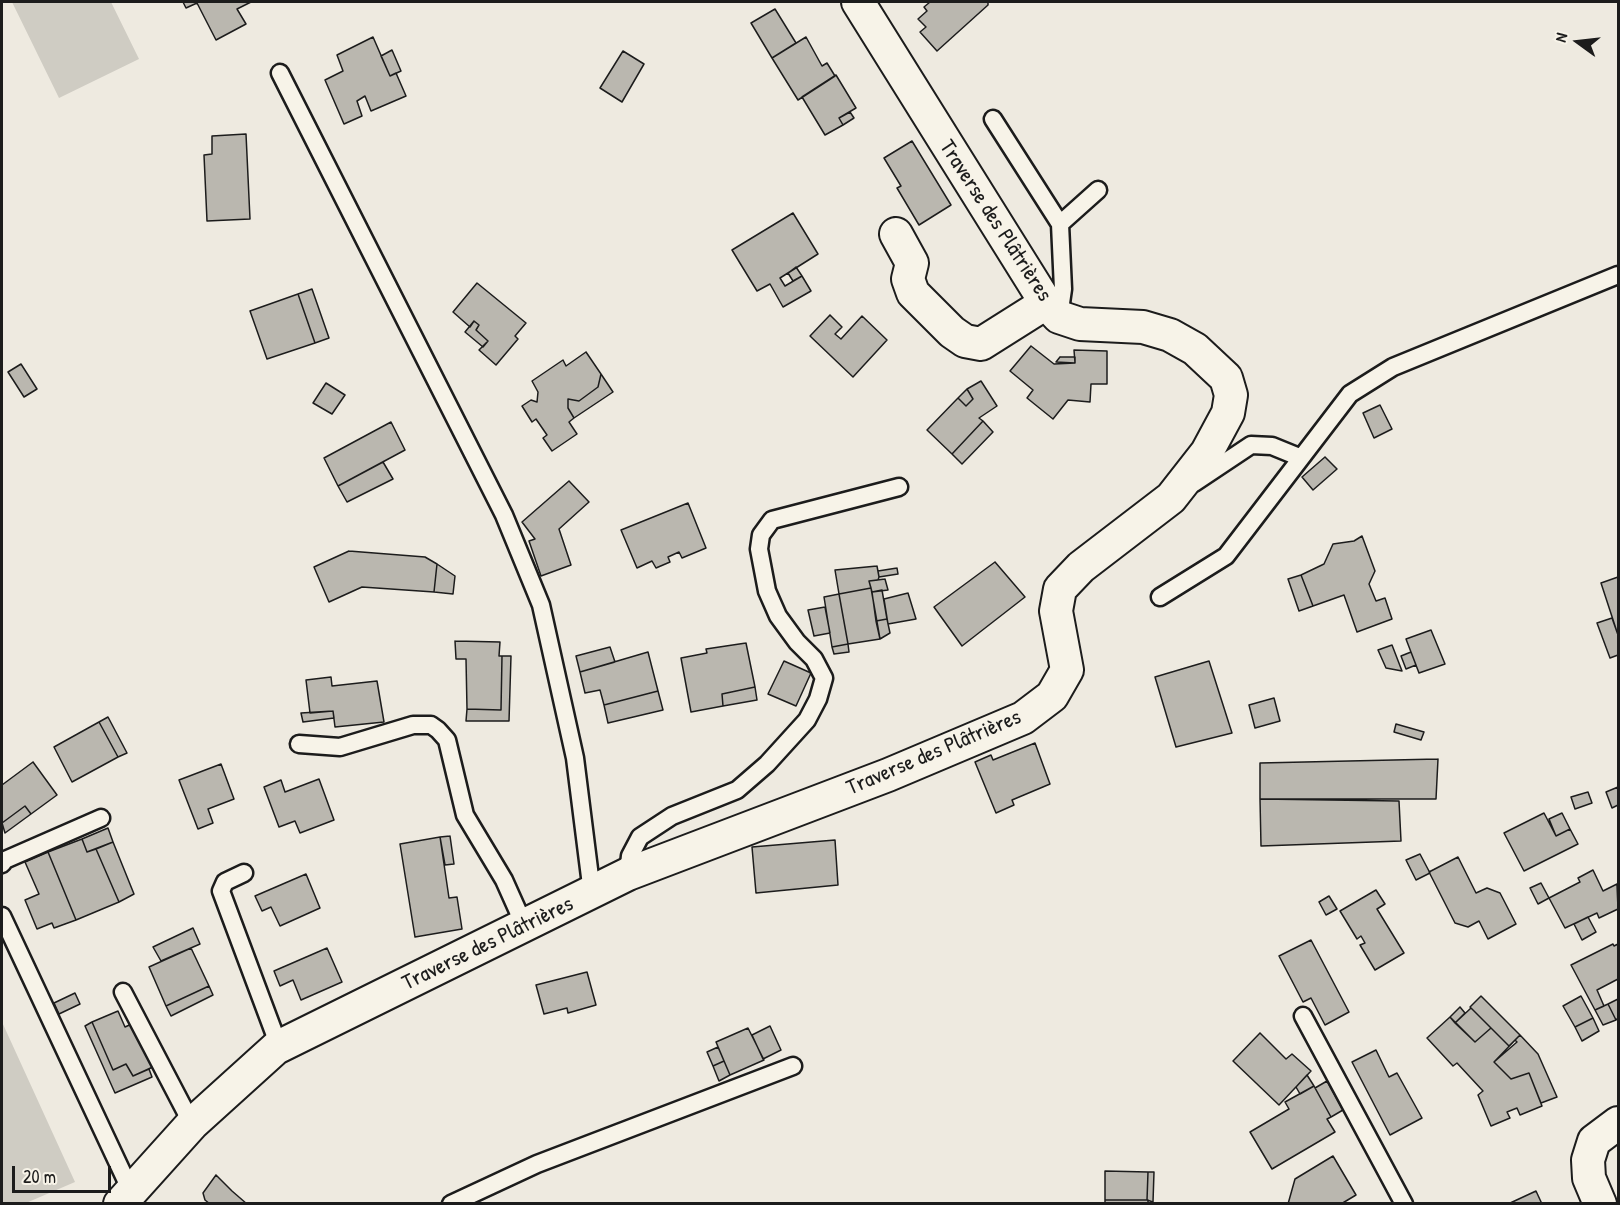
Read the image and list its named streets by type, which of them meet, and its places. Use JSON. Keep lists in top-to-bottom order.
{
  "streets": {
    "street": ["Traverse des Plâtrières"]
  },
  "scale_bar": "20 m",
  "north": "left"
}
